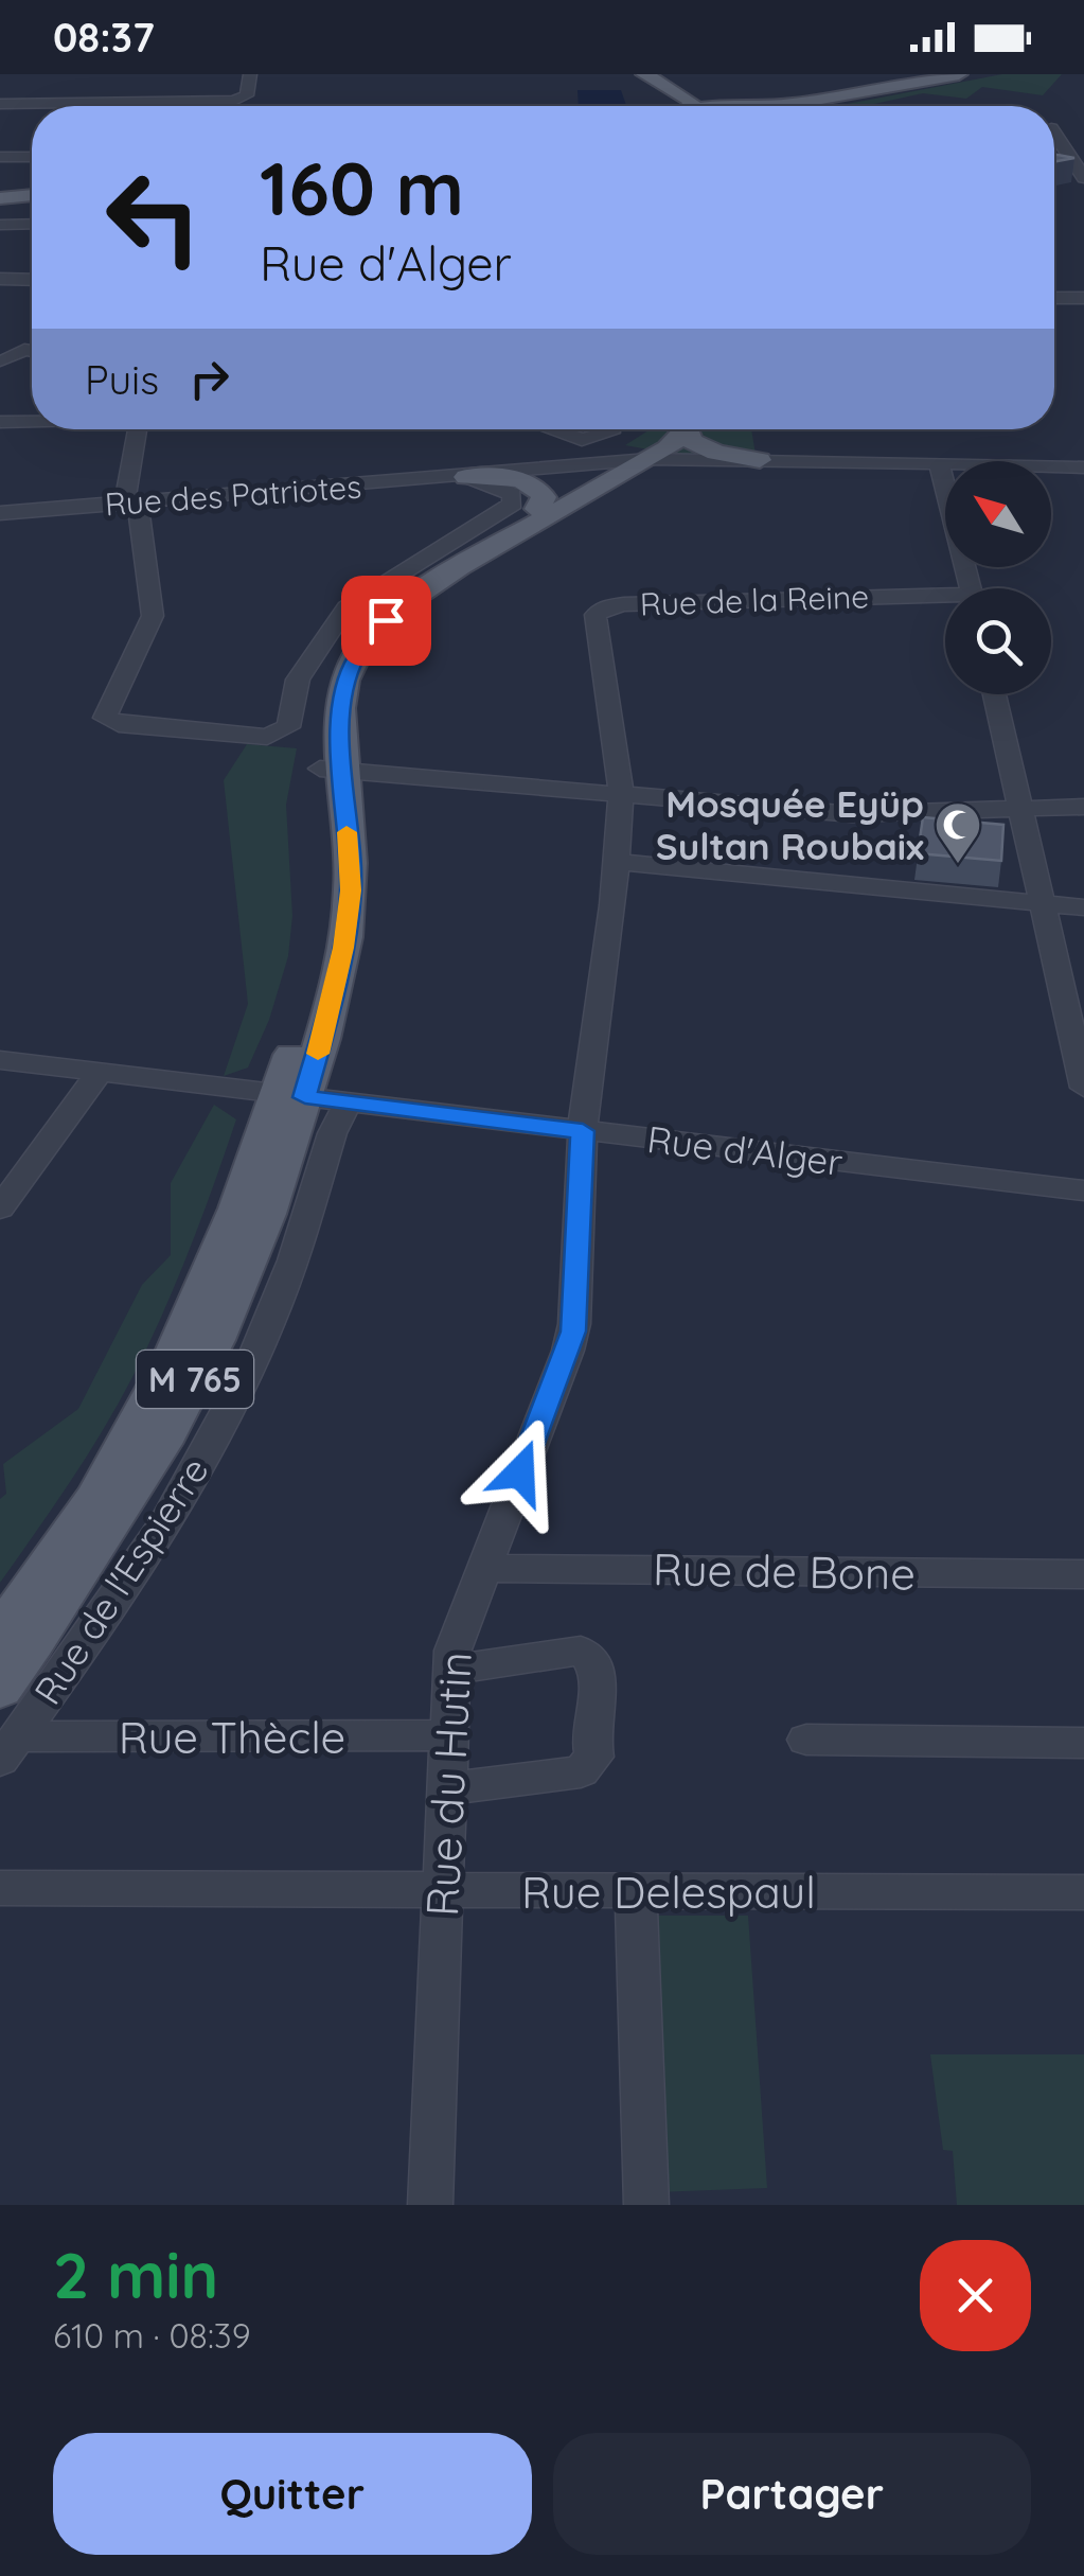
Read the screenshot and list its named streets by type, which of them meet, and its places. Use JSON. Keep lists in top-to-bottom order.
{
  "streets": {
    "main road": ["M 765"],
    "street": [
      "Rue des Patriotes",
      "Rue de la Reine",
      "Rue d'Alger",
      "Rue de Bone",
      "Rue de l'Espierre",
      "Rue Thècle",
      "Rue du Hutin",
      "Rue Delespaul"
    ]
  },
  "crossings": [
    ["Rue des Patriotes", "M 765"],
    ["Rue de la Reine", "Rue du Hutin"],
    ["Rue d'Alger", "M 765"],
    ["Rue d'Alger", "Rue de l'Espierre"],
    ["Rue d'Alger", "Rue du Hutin"],
    ["Rue de Bone", "Rue du Hutin"],
    ["Rue de l'Espierre", "Rue Thècle"],
    ["Rue Thècle", "Rue du Hutin"],
    ["Rue du Hutin", "Rue Delespaul"]
  ],
  "places": {
    "mosque": ["Mosquée Eyüp Sultan Roubaix"]
  },
  "north": "top left",
  "page": {
    "status": "08:37",
    "turn": ["160 m", "Rue d'Alger"],
    "then": "Puis",
    "heading": ["2 min", "610 m · 08:39"],
    "buttons": ["Quitter", "Partager"]
  }
}
